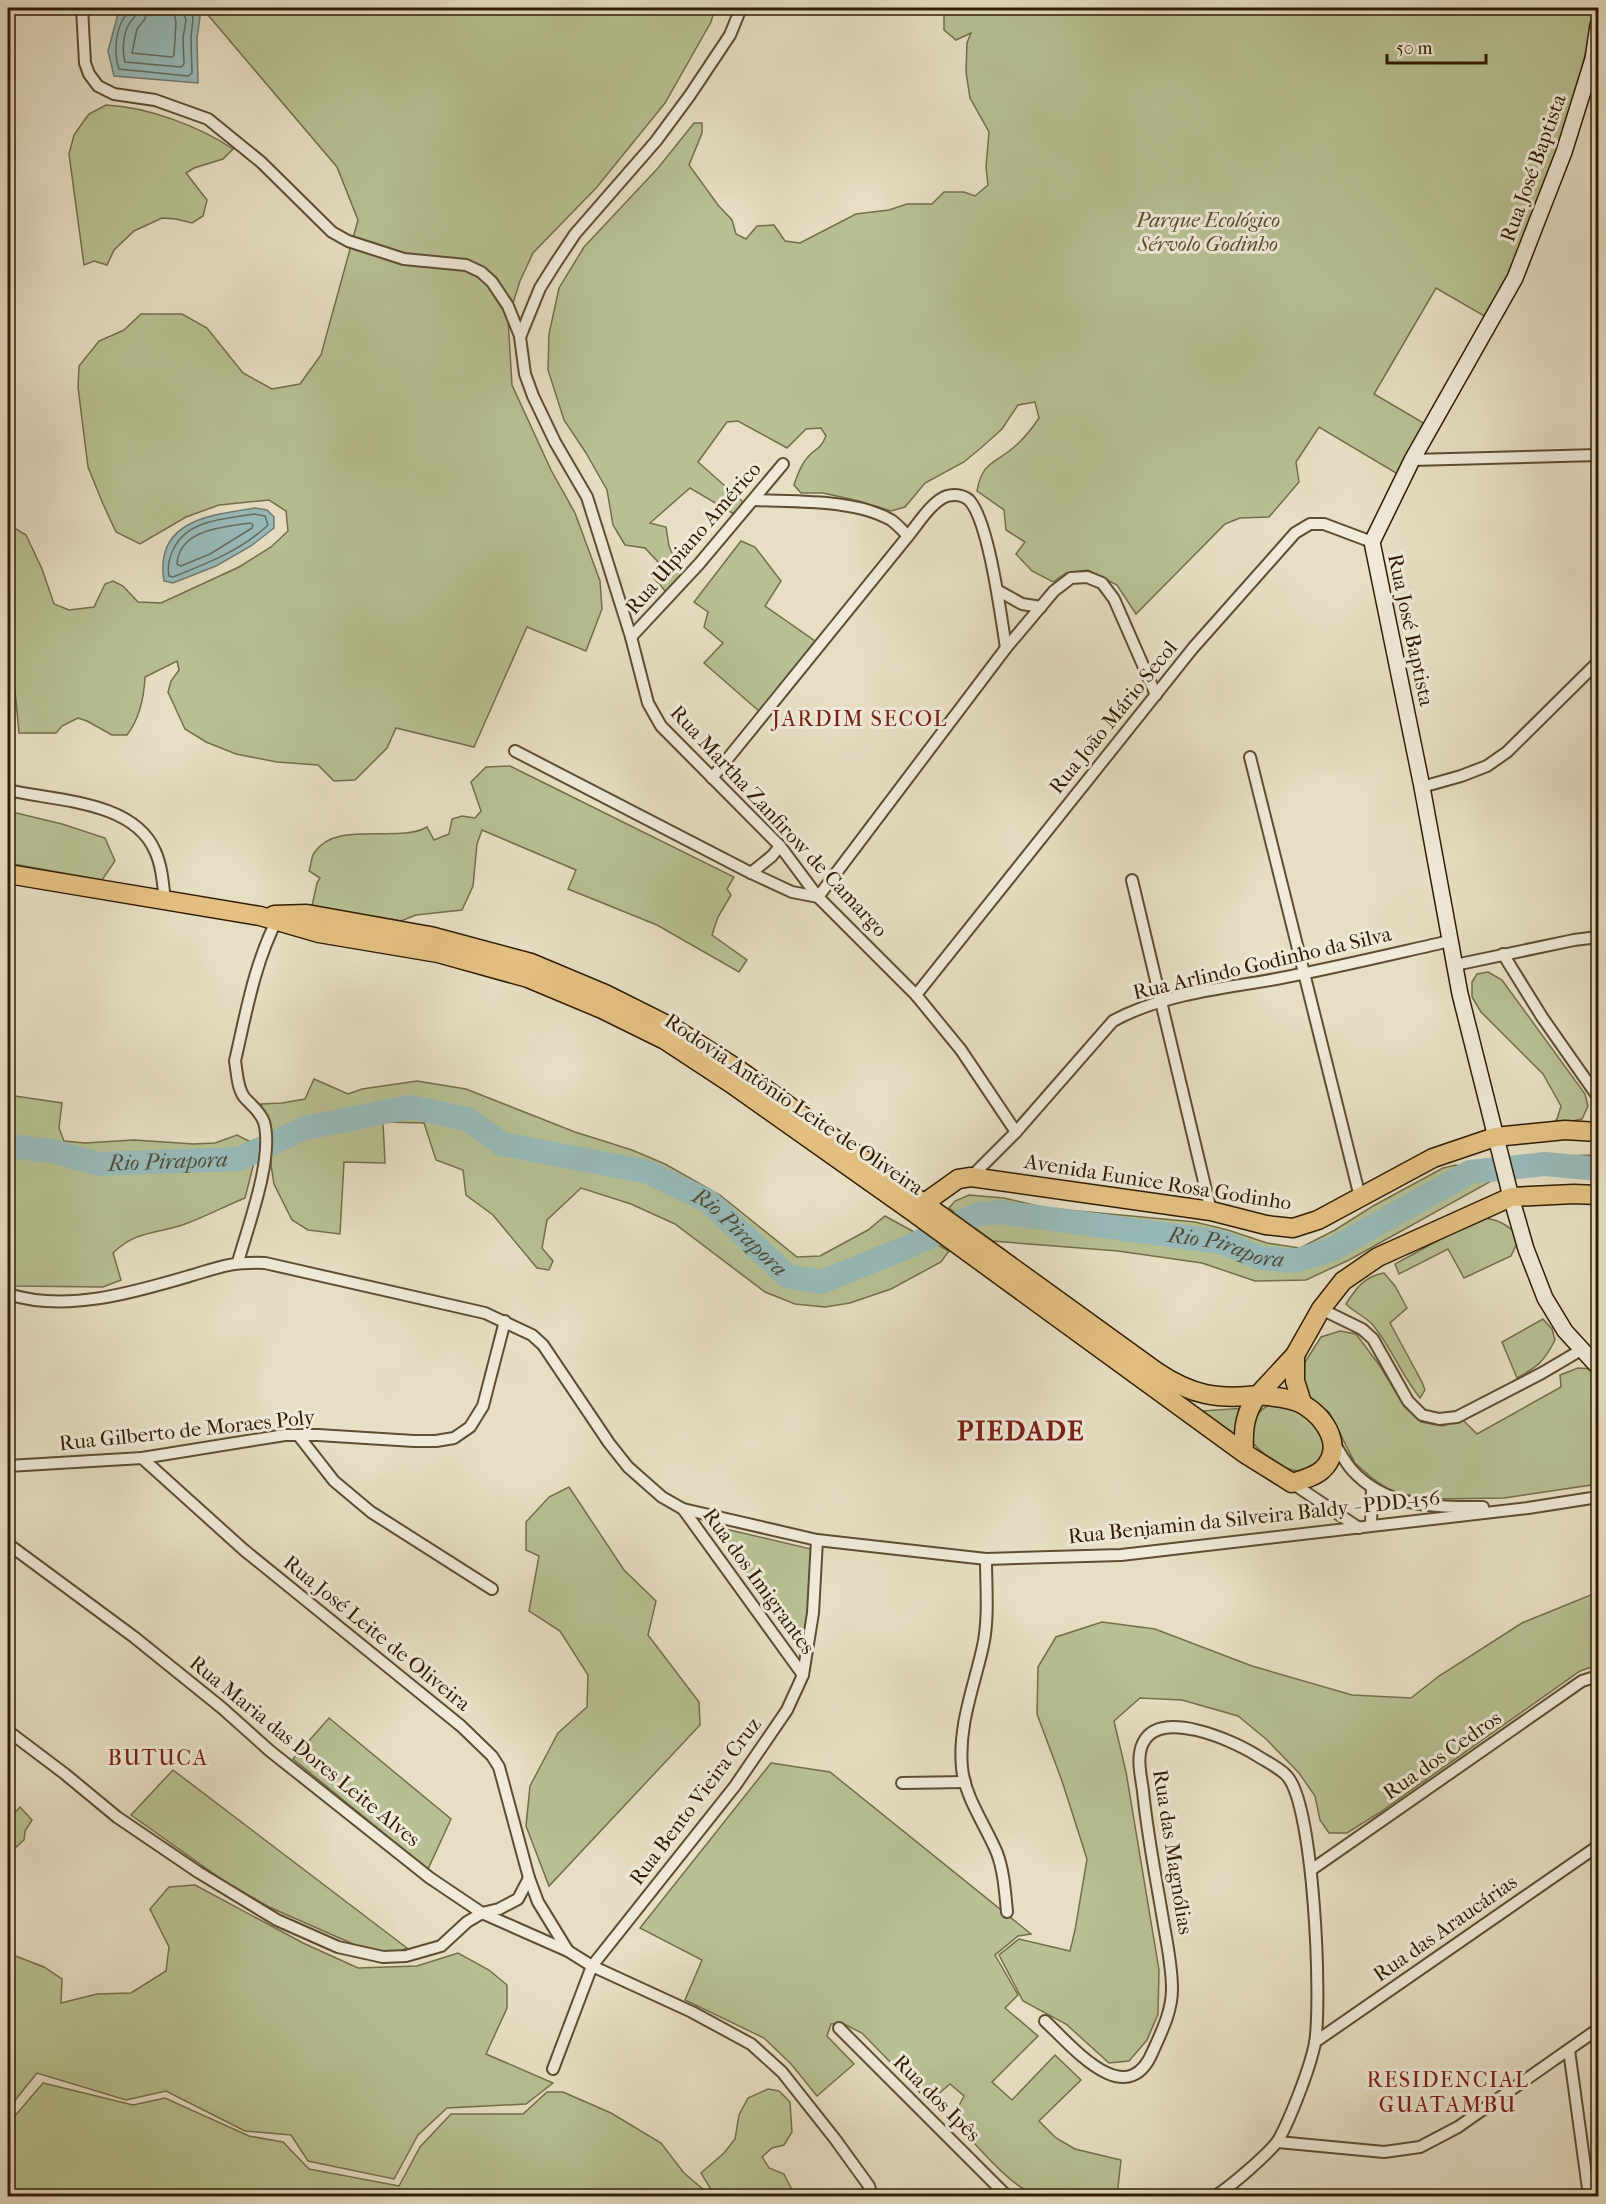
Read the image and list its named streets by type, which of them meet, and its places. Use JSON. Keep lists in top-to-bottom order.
{
  "streets": {
    "main road": ["Rodovia Antônio Leite de Oliveira", "Avenida Eunice Rosa Godinho"],
    "street": [
      "Rua José Baptista",
      "Rua Ulpiano Américo",
      "Rua João Mário Secol",
      "Rua Martha Zanfirow de Camargo",
      "Rua Arlindo Godinho da Silva",
      "Rua Gilberto de Moraes Poly",
      "Rua Benjamin da Silveira Baldy - PDD-156",
      "Rua dos Imigrantes",
      "Rua José Leite de Oliveira",
      "Rua Maria das Dores Leite Alves",
      "Rua dos Cedros",
      "Rua Bento Vieira Cruz",
      "Rua das Magnólias",
      "Rua das Araucárias",
      "Rua dos Ipês"
    ]
  },
  "crossings": [
    ["Rua José Baptista", "Rua João Mário Secol"],
    ["Rua José Baptista", "Rua Arlindo Godinho da Silva"],
    ["Rua José Baptista", "Avenida Eunice Rosa Godinho"],
    ["Rua Ulpiano Américo", "Rua Martha Zanfirow de Camargo"],
    ["Rua João Mário Secol", "Rua Martha Zanfirow de Camargo"],
    ["Rua Martha Zanfirow de Camargo", "Rua Arlindo Godinho da Silva"],
    ["Rua Arlindo Godinho da Silva", "Avenida Eunice Rosa Godinho"],
    ["Rodovia Antônio Leite de Oliveira", "Avenida Eunice Rosa Godinho"],
    ["Rodovia Antônio Leite de Oliveira", "Rua Benjamin da Silveira Baldy - PDD-156"],
    ["Rua Gilberto de Moraes Poly", "Rua Benjamin da Silveira Baldy - PDD-156"],
    ["Rua Gilberto de Moraes Poly", "Rua José Leite de Oliveira"],
    ["Rua Benjamin da Silveira Baldy - PDD-156", "Rua dos Imigrantes"],
    ["Rua Benjamin da Silveira Baldy - PDD-156", "Rua Bento Vieira Cruz"],
    ["Rua dos Imigrantes", "Rua Bento Vieira Cruz"],
    ["Rua José Leite de Oliveira", "Rua Maria das Dores Leite Alves"],
    ["Rua Maria das Dores Leite Alves", "Rua Bento Vieira Cruz"],
    ["Rua dos Cedros", "Rua das Magnólias"],
    ["Rua das Magnólias", "Rua das Araucárias"]
  ],
  "districts": [
    "JARDIM SECOL",
    "PIEDADE",
    "BUTUCA",
    "RESIDENCIAL GUATAMBU"
  ],
  "water": ["Rio Pirapora"],
  "parks": ["Parque Ecológico Sérvolo Godinho"],
  "scale_bar": "50 m"
}
